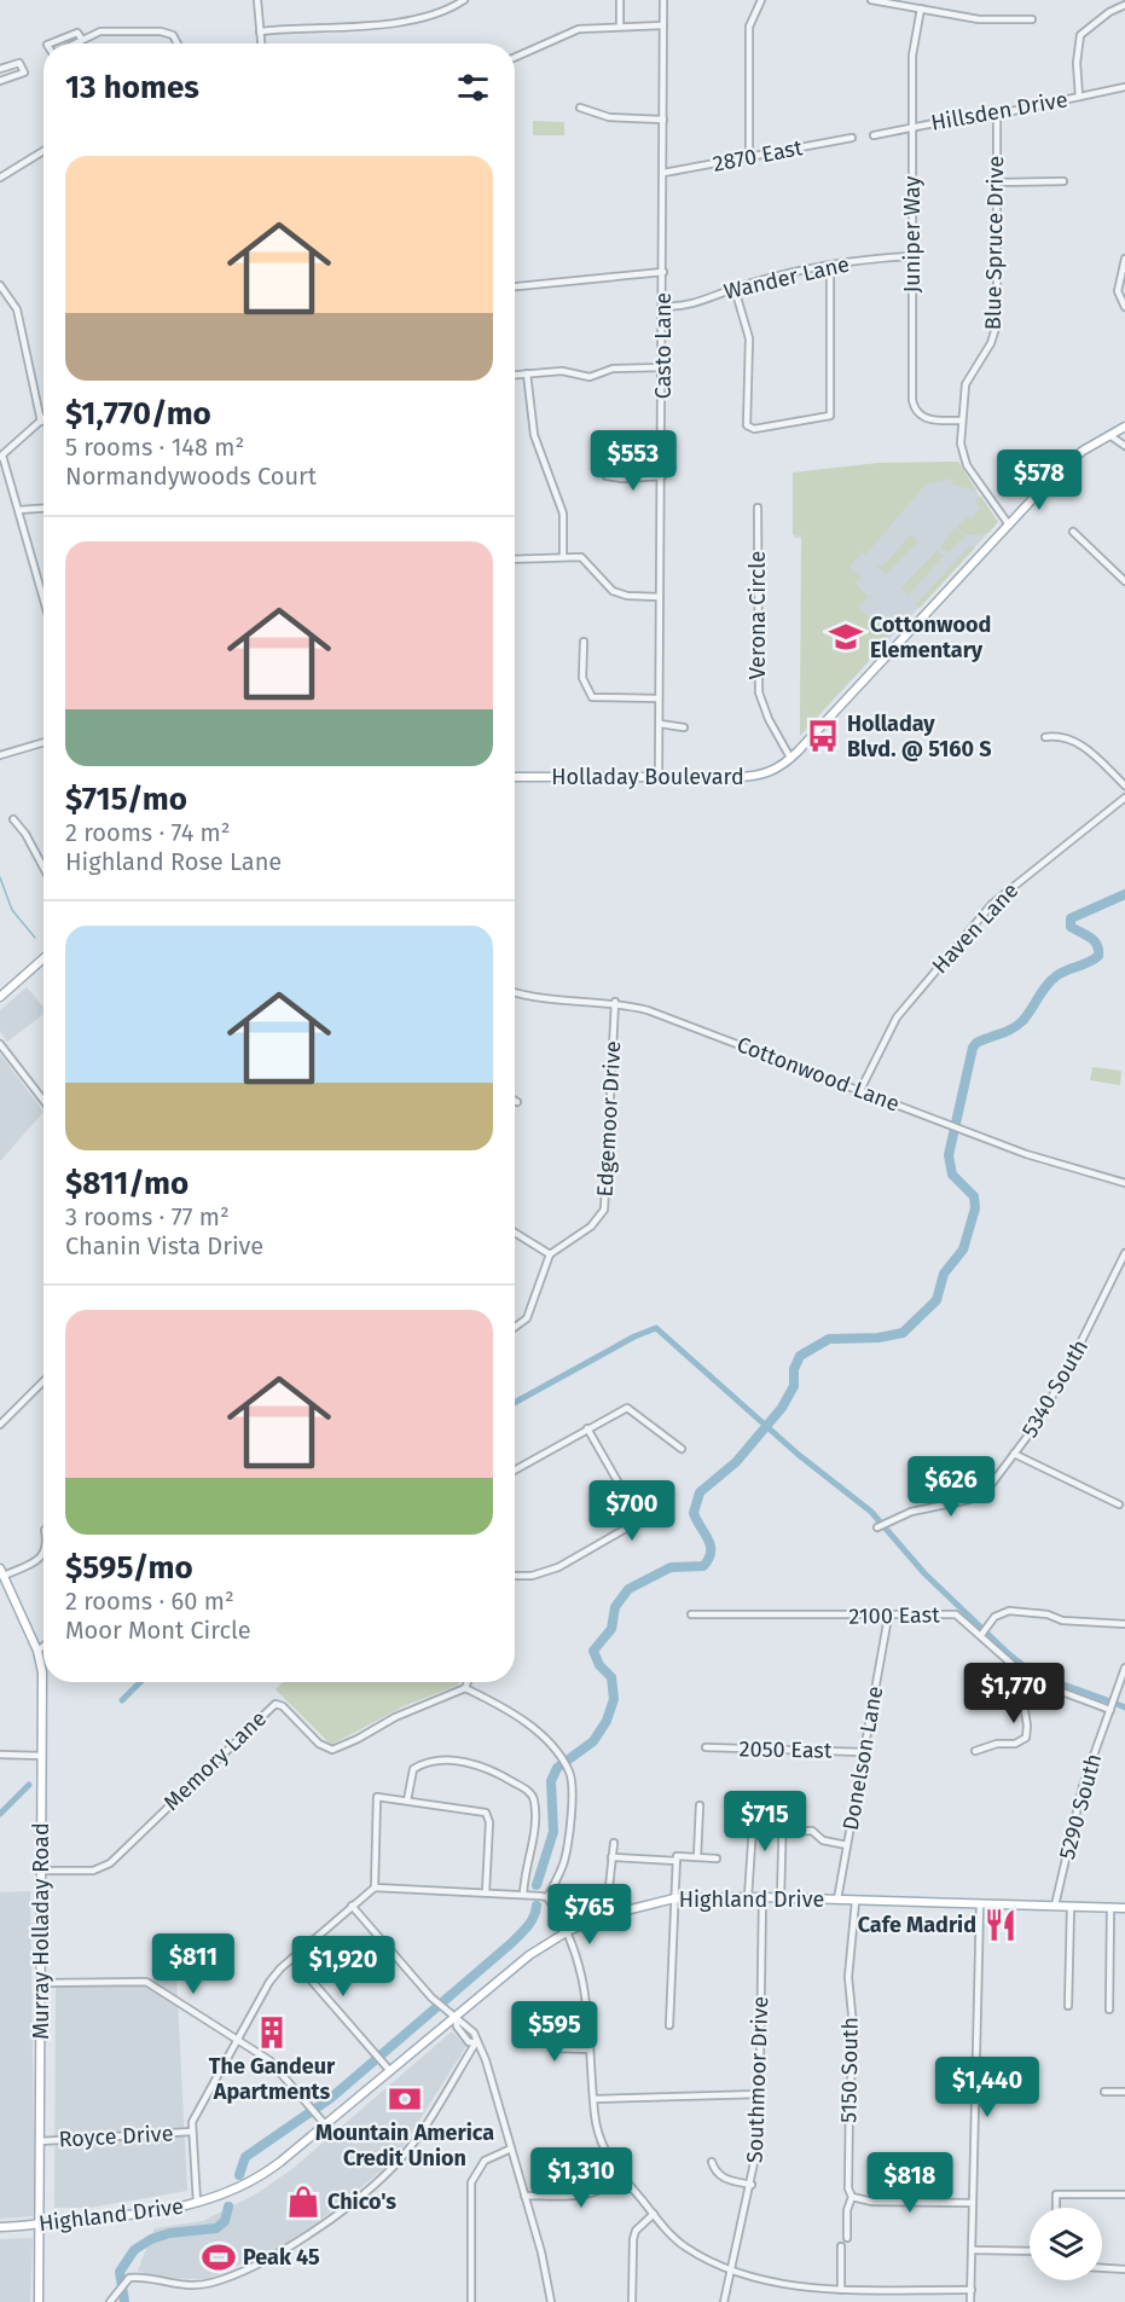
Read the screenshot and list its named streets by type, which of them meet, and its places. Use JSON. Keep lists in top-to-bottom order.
{
  "streets": {
    "main road": ["Holladay Boulevard", "Highland Drive", "Murray Holladay Road"],
    "street": [
      "Hillsden Drive",
      "2870 East",
      "Juniper Way",
      "Blue Spruce Drive",
      "Wander Lane",
      "Casto Lane",
      "Verona Circle",
      "Haven Lane",
      "Cottonwood Lane",
      "Edgemoor Drive",
      "5340 South",
      "2100 East",
      "2050 East",
      "Donelson Lane",
      "Memory Lane",
      "5290 South",
      "5150 South",
      "Southmoor Drive",
      "Royce Drive"
    ]
  },
  "crossings": [
    ["Hillsden Drive", "Juniper Way"],
    ["Hillsden Drive", "Blue Spruce Drive"],
    ["2870 East", "Casto Lane"],
    ["Juniper Way", "Blue Spruce Drive"],
    ["Juniper Way", "Wander Lane"],
    ["Blue Spruce Drive", "Holladay Boulevard"],
    ["Wander Lane", "Casto Lane"],
    ["Casto Lane", "Holladay Boulevard"],
    ["Verona Circle", "Holladay Boulevard"],
    ["Haven Lane", "Cottonwood Lane"],
    ["Cottonwood Lane", "Edgemoor Drive"],
    ["2100 East", "Donelson Lane"],
    ["2100 East", "5290 South"],
    ["2050 East", "Donelson Lane"],
    ["Donelson Lane", "Highland Drive"],
    ["Memory Lane", "Murray Holladay Road"],
    ["5290 South", "Highland Drive"],
    ["Highland Drive", "Murray Holladay Road"],
    ["Highland Drive", "5150 South"],
    ["Highland Drive", "Southmoor Drive"],
    ["Murray Holladay Road", "Royce Drive"]
  ],
  "places": {
    "school or university": ["Cottonwood Elementary"],
    "bus stop": ["Holladay Blvd. @ 5160 S"],
    "restaurant": ["Cafe Madrid"],
    "building": ["The Gandeur Apartments"],
    "bank": ["Mountain America Credit Union"],
    "shop": ["Chico's"],
    "sports": ["Peak 45"]
  },
  "page": {
    "heading": "13 homes",
    "list": [
      {
        "name": "$1,770/mo",
        "note": "5 rooms · 148 m² · Normandywoods Court"
      },
      {
        "name": "$715/mo",
        "note": "2 rooms · 74 m² · Highland Rose Lane"
      },
      {
        "name": "$811/mo",
        "note": "3 rooms · 77 m² · Chanin Vista Drive"
      },
      {
        "name": "$595/mo",
        "note": "2 rooms · 60 m² · Moor Mont Circle"
      }
    ],
    "price": [
      "$553",
      "$578",
      "$626",
      "$700",
      "$1,770",
      "$715",
      "$765",
      "$811",
      "$1,920",
      "$595",
      "$1,440",
      "$1,310",
      "$818"
    ]
  }
}
